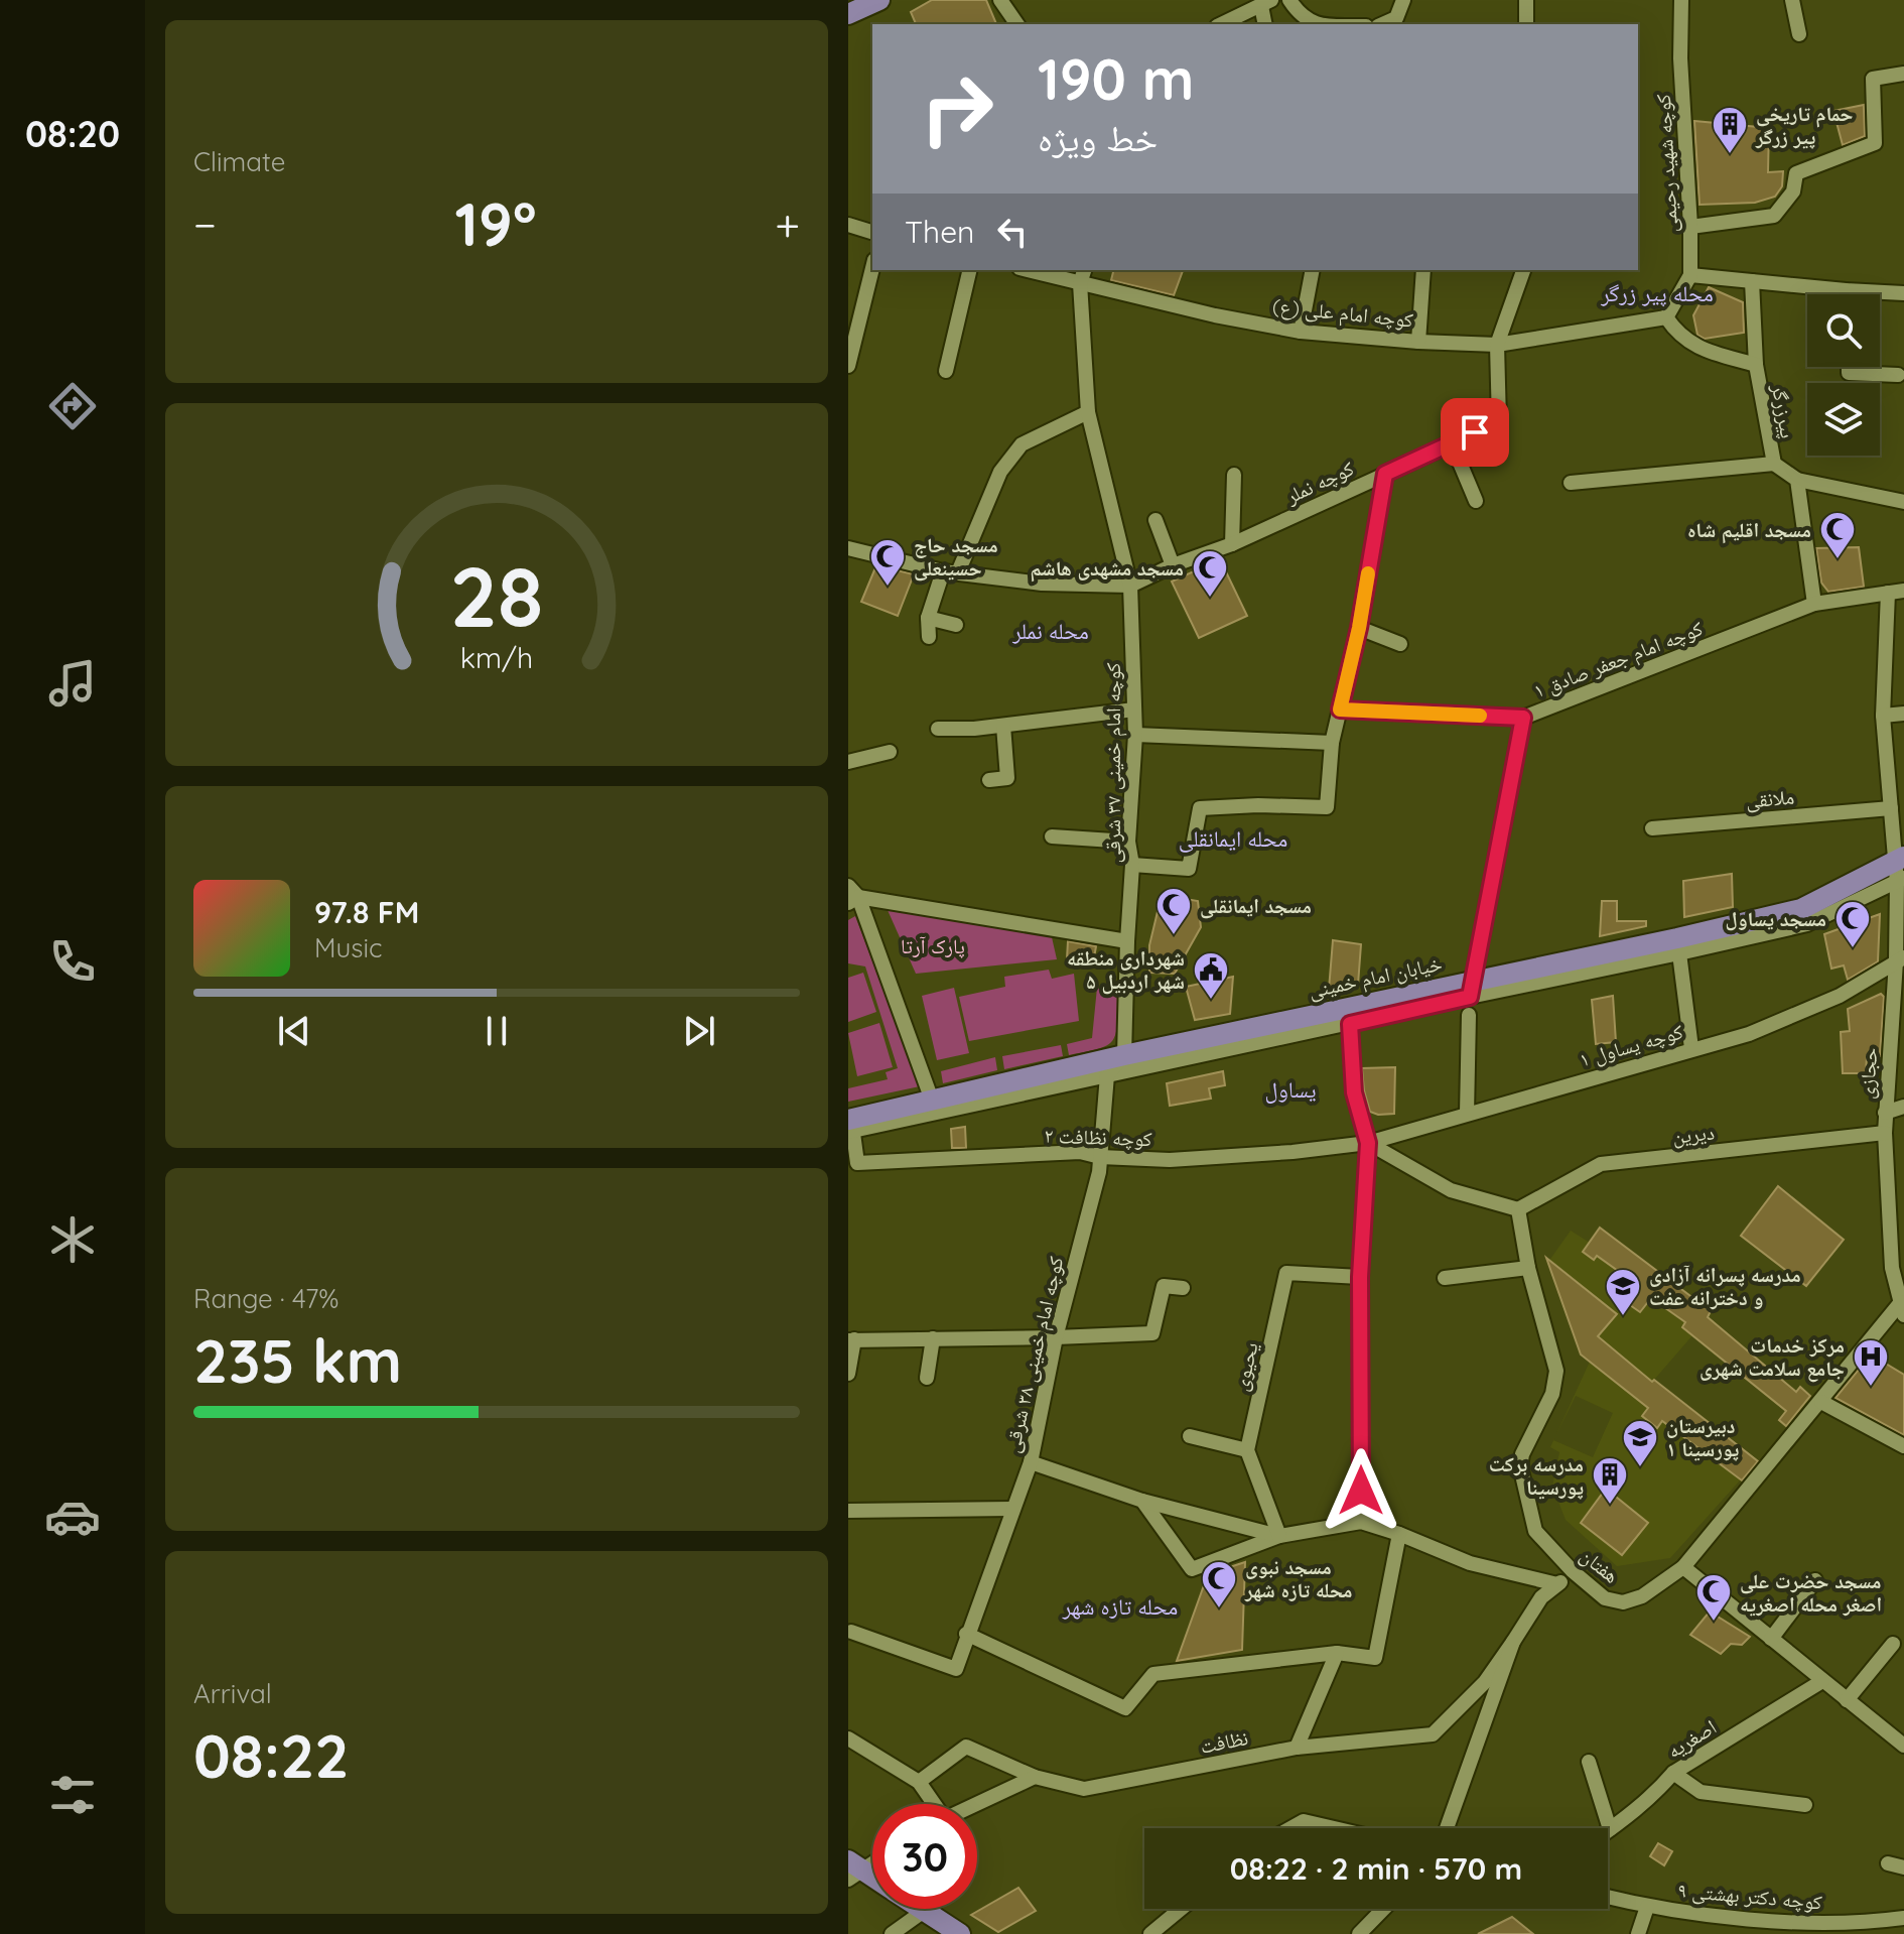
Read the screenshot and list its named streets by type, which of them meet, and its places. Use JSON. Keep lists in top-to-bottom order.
{
  "streets": {
    "main road": ["خیابان امام خمینی"],
    "street": [
      "کوچه شهید رحیمی",
      "کوچه امام علی (ع)",
      "پیرزرگر",
      "کوچه نملر",
      "کوچه امام جعفر صادق ۱",
      "کوچه امام خمینی ۳۷ شرقی",
      "ملانقی",
      "کوچه یساول ۱",
      "حجازی",
      "دیرین",
      "کوچه نظافت ۲",
      "کوچه امام خمینی ۳۸ شرقی",
      "یحیوی",
      "هفتان",
      "اصغریه",
      "نظافت",
      "کوچه دکتر بهشتی ۹"
    ]
  },
  "crossings": [
    ["کوچه شهید رحیمی", "کوچه امام علی (ع)"],
    ["کوچه شهید رحیمی", "پیرزرگر"],
    ["کوچه امام علی (ع)", "پیرزرگر"],
    ["کوچه امام علی (ع)", "کوچه نملر"],
    ["کوچه امام علی (ع)", "کوچه امام خمینی ۳۷ شرقی"],
    ["کوچه نملر", "کوچه امام خمینی ۳۷ شرقی"],
    ["کوچه امام جعفر صادق ۱", "حجازی"],
    ["کوچه امام خمینی ۳۷ شرقی", "خیابان امام خمینی"],
    ["ملانقی", "حجازی"],
    ["خیابان امام خمینی", "حجازی"],
    ["خیابان امام خمینی", "کوچه نظافت ۲"],
    ["کوچه یساول ۱", "حجازی"],
    ["کوچه یساول ۱", "کوچه نظافت ۲"],
    ["حجازی", "دیرین"],
    ["حجازی", "هفتان"],
    ["دیرین", "هفتان"],
    ["کوچه نظافت ۲", "کوچه امام خمینی ۳۸ شرقی"]
  ],
  "districts": [
    "محله پیر زرگر",
    "محله نملر",
    "محله ایمانقلی",
    "یساول",
    "محله تازه شهر"
  ],
  "parks": ["پارک آرتا"],
  "places": {
    "building": ["حمام تاریخی پیر زرگر", "مدرسه برکت پورسینا"],
    "mosque": [
      "مسجد اقلیم شاه",
      "مسجد حاج حسینعلی",
      "مسجد مشهدی هاشم",
      "مسجد ایمانقلی",
      "مسجد یساول",
      "مسجد نبوی محله تازه شهر",
      "مسجد حضرت علی اصغر محله اصغریه"
    ],
    "public building": ["شهرداری منطقه ۵ شهر اردبیل"],
    "school or university": ["مدرسه پسرانه آزادی و دخترانه عفت", "دبیرستان پورسینا ۱"],
    "hospital": ["مرکز خدمات جامع سلامت شهری"]
  },
  "page": {
    "tabs": "08:20",
    "tile": [
      "Climate",
      ["Range · 47%", "235 km"],
      ["Arrival", "08:22"]
    ],
    "turn": ["190 m", "خط ویژه"],
    "heat": ["−", "19°", "+"],
    "then": "Then",
    "song": ["97.8 FM", "Music"],
    "limit": "30",
    "trip": "08:22 · 2 min · 570 m",
    "gauge": ["28", "km/h"]
  }
}
